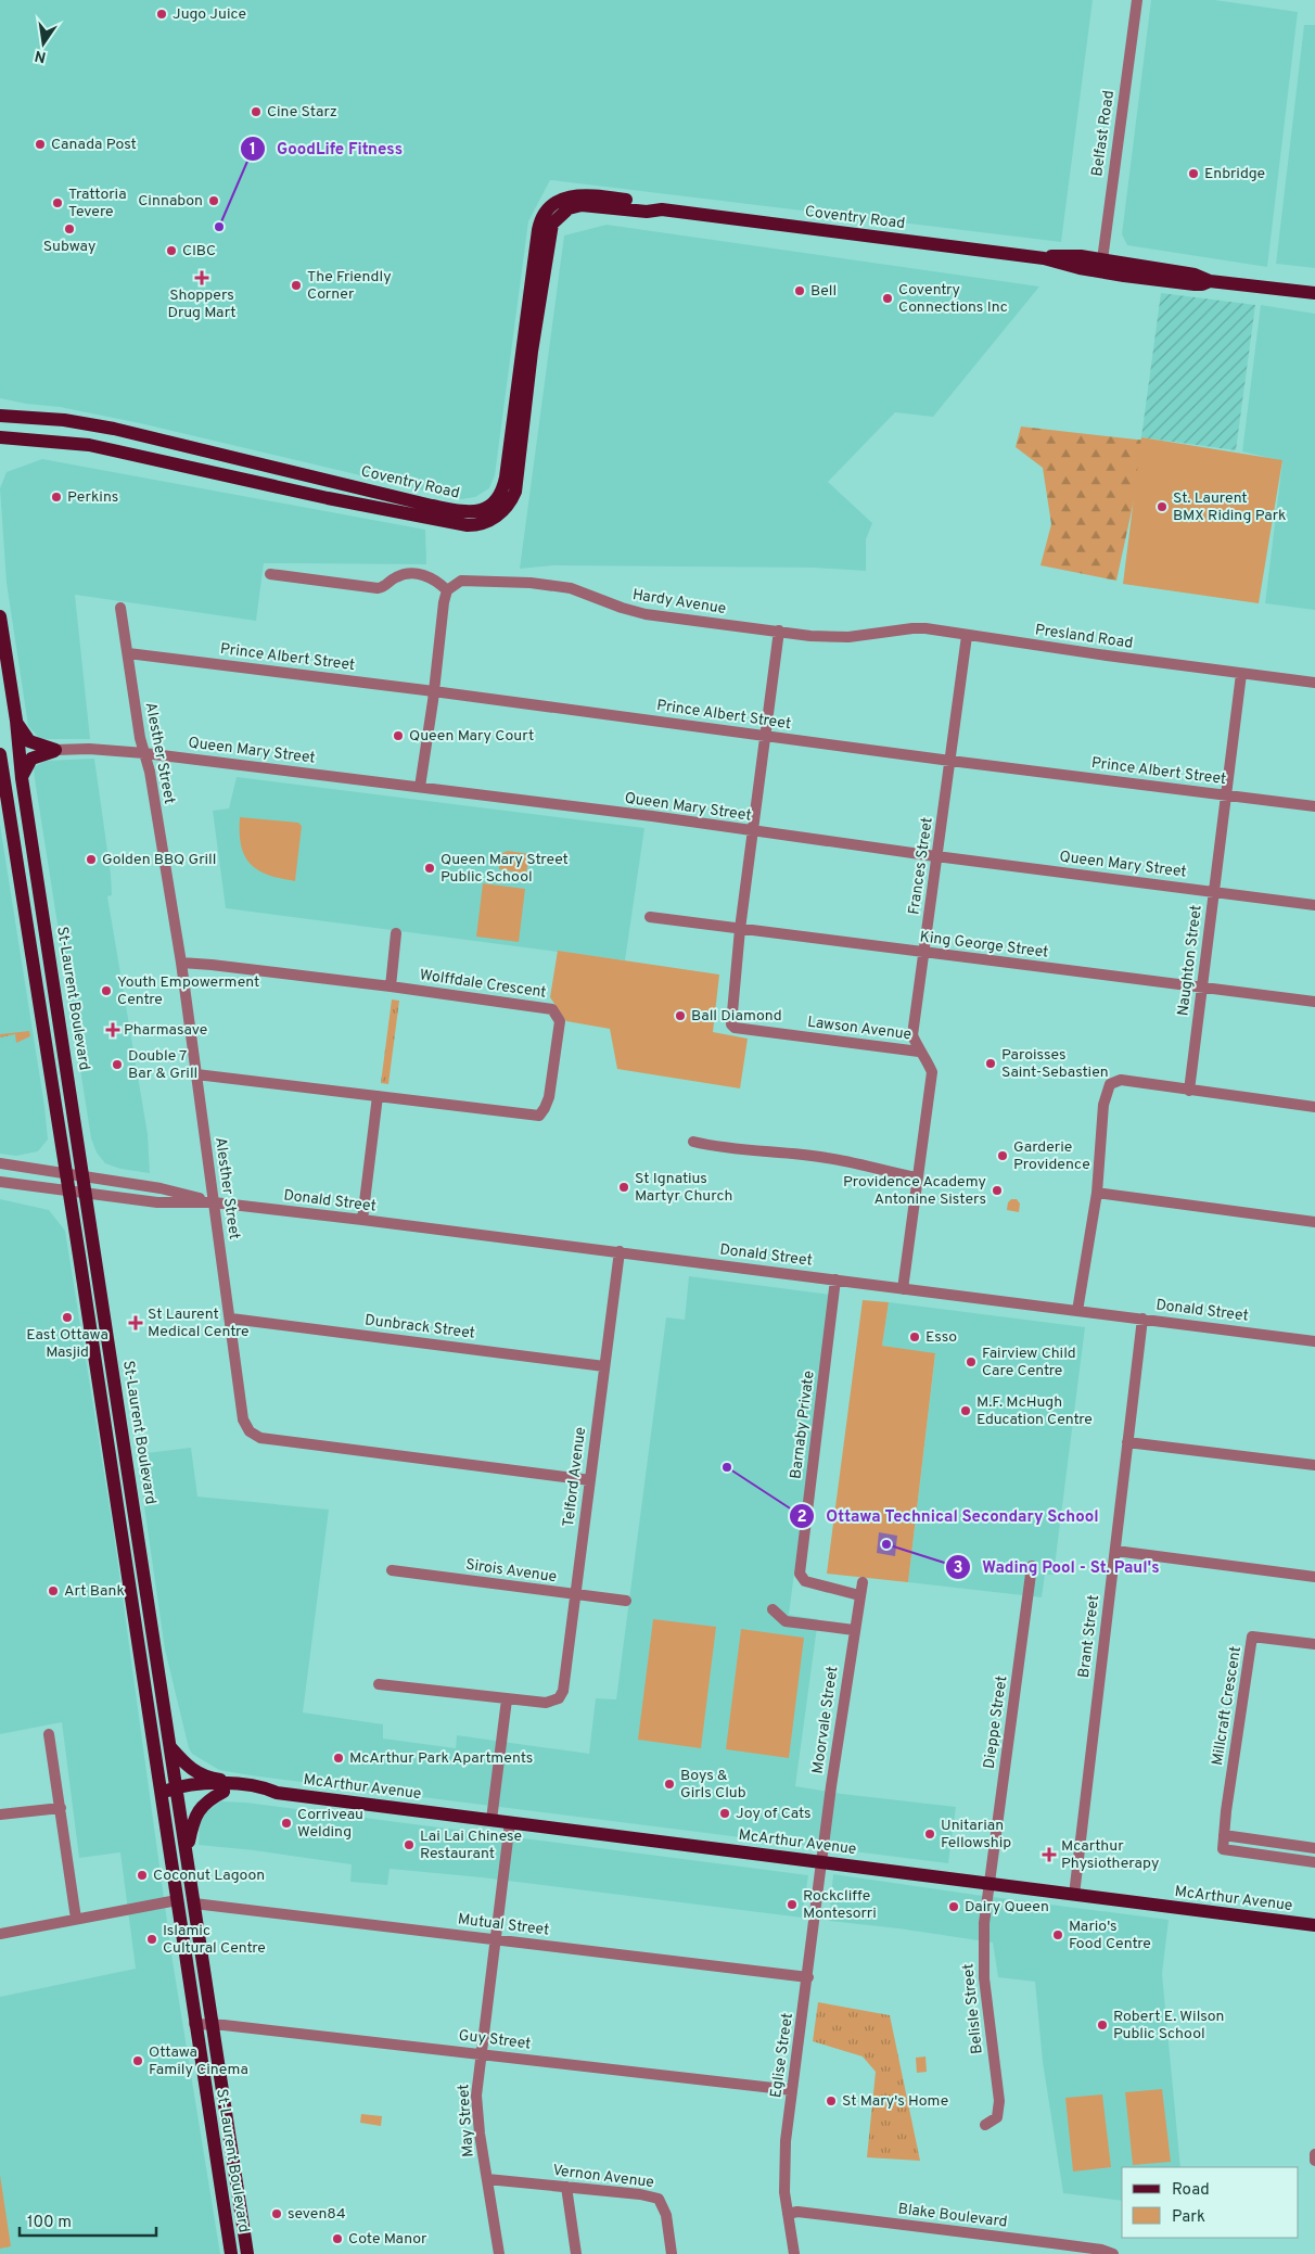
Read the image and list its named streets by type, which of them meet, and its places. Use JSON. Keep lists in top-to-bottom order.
{
  "streets": {
    "main road": ["Coventry Road", "St-Laurent Boulevard", "McArthur Avenue"],
    "street": [
      "Belfast Road",
      "Hardy Avenue",
      "Presland Road",
      "Prince Albert Street",
      "Queen Mary Street",
      "Alesther Street",
      "Frances Street",
      "King George Street",
      "Naughton Street",
      "Wolffdale Crescent",
      "Lawson Avenue",
      "Donald Street",
      "Dunbrack Street",
      "Barnaby Private",
      "Telford Avenue",
      "Sirois Avenue",
      "Brant Street",
      "Millcraft Crescent",
      "Moorvale Street",
      "Dieppe Street",
      "Mutual Street",
      "Belisle Street",
      "Guy Street",
      "Eglise Street",
      "May Street",
      "Vernon Avenue",
      "Blake Boulevard"
    ]
  },
  "crossings": [
    ["Belfast Road", "Coventry Road"],
    ["Hardy Avenue", "Presland Road"],
    ["Presland Road", "Frances Street"],
    ["Presland Road", "Naughton Street"],
    ["Prince Albert Street", "Alesther Street"],
    ["Prince Albert Street", "Frances Street"],
    ["Prince Albert Street", "Naughton Street"],
    ["Queen Mary Street", "Alesther Street"],
    ["Queen Mary Street", "Frances Street"],
    ["Queen Mary Street", "Naughton Street"],
    ["Alesther Street", "Wolffdale Crescent"],
    ["Alesther Street", "Donald Street"],
    ["Alesther Street", "Dunbrack Street"],
    ["Alesther Street", "Telford Avenue"],
    ["Frances Street", "King George Street"],
    ["Frances Street", "Lawson Avenue"],
    ["Frances Street", "Donald Street"],
    ["King George Street", "Naughton Street"],
    ["King George Street", "Lawson Avenue"],
    ["St-Laurent Boulevard", "Donald Street"],
    ["St-Laurent Boulevard", "McArthur Avenue"],
    ["St-Laurent Boulevard", "Mutual Street"],
    ["St-Laurent Boulevard", "Guy Street"],
    ["Donald Street", "Barnaby Private"],
    ["Donald Street", "Telford Avenue"],
    ["Donald Street", "Brant Street"],
    ["Dunbrack Street", "Telford Avenue"],
    ["Barnaby Private", "Moorvale Street"],
    ["Telford Avenue", "Sirois Avenue"],
    ["Brant Street", "McArthur Avenue"],
    ["Moorvale Street", "McArthur Avenue"],
    ["Moorvale Street", "Eglise Street"],
    ["Dieppe Street", "McArthur Avenue"],
    ["Dieppe Street", "Belisle Street"],
    ["McArthur Avenue", "Belisle Street"],
    ["McArthur Avenue", "Eglise Street"],
    ["McArthur Avenue", "May Street"],
    ["Mutual Street", "Eglise Street"],
    ["Mutual Street", "May Street"],
    ["Guy Street", "Eglise Street"],
    ["Guy Street", "May Street"],
    ["Eglise Street", "Blake Boulevard"],
    ["May Street", "Vernon Avenue"]
  ],
  "places": {
    "other": [
      "Jugo Juice",
      "Cine Starz",
      "Canada Post",
      "Enbridge",
      "Cinnabon",
      "Trattoria Tevere",
      "GoodLife Fitness",
      "Subway",
      "CIBC",
      "The Friendly Corner",
      "Bell",
      "Coventry Connections Inc",
      "Perkins",
      "St. Laurent BMX Riding Park",
      "Queen Mary Court",
      "Golden BBQ Grill",
      "Queen Mary Street Public School",
      "Youth Empowerment Centre",
      "Ball Diamond",
      "Paroisses Saint-Sebastien",
      "Double 7 Bar & Grill",
      "Garderie Providence",
      "St Ignatius Martyr Church",
      "Providence Academy Antonine Sisters",
      "East Ottawa Masjid",
      "Esso",
      "Fairview Child Care Centre",
      "M.F. McHugh Education Centre",
      "Ottawa Technical Secondary School",
      "Wading Pool - St. Paul's",
      "Art Bank",
      "McArthur Park Apartments",
      "Boys & Girls Club",
      "Joy of Cats",
      "Corriveau Welding",
      "Unitarian Fellowship",
      "Lai Lai Chinese Restaurant",
      "Coconut Lagoon",
      "Rockcliffe Montesorri",
      "Dairy Queen",
      "Mario's Food Centre",
      "Islamic Cultural Centre",
      "Robert E. Wilson Public School",
      "Ottawa Family Cinema",
      "St Mary's Home",
      "seven84",
      "Cote Manor"
    ],
    "health": [
      "Shoppers Drug Mart",
      "Pharmasave",
      "St Laurent Medical Centre",
      "Mcarthur Physiotherapy"
    ]
  },
  "legend": ["Road", "Park"],
  "scale_bar": "100 m",
  "north": "bottom"
}
